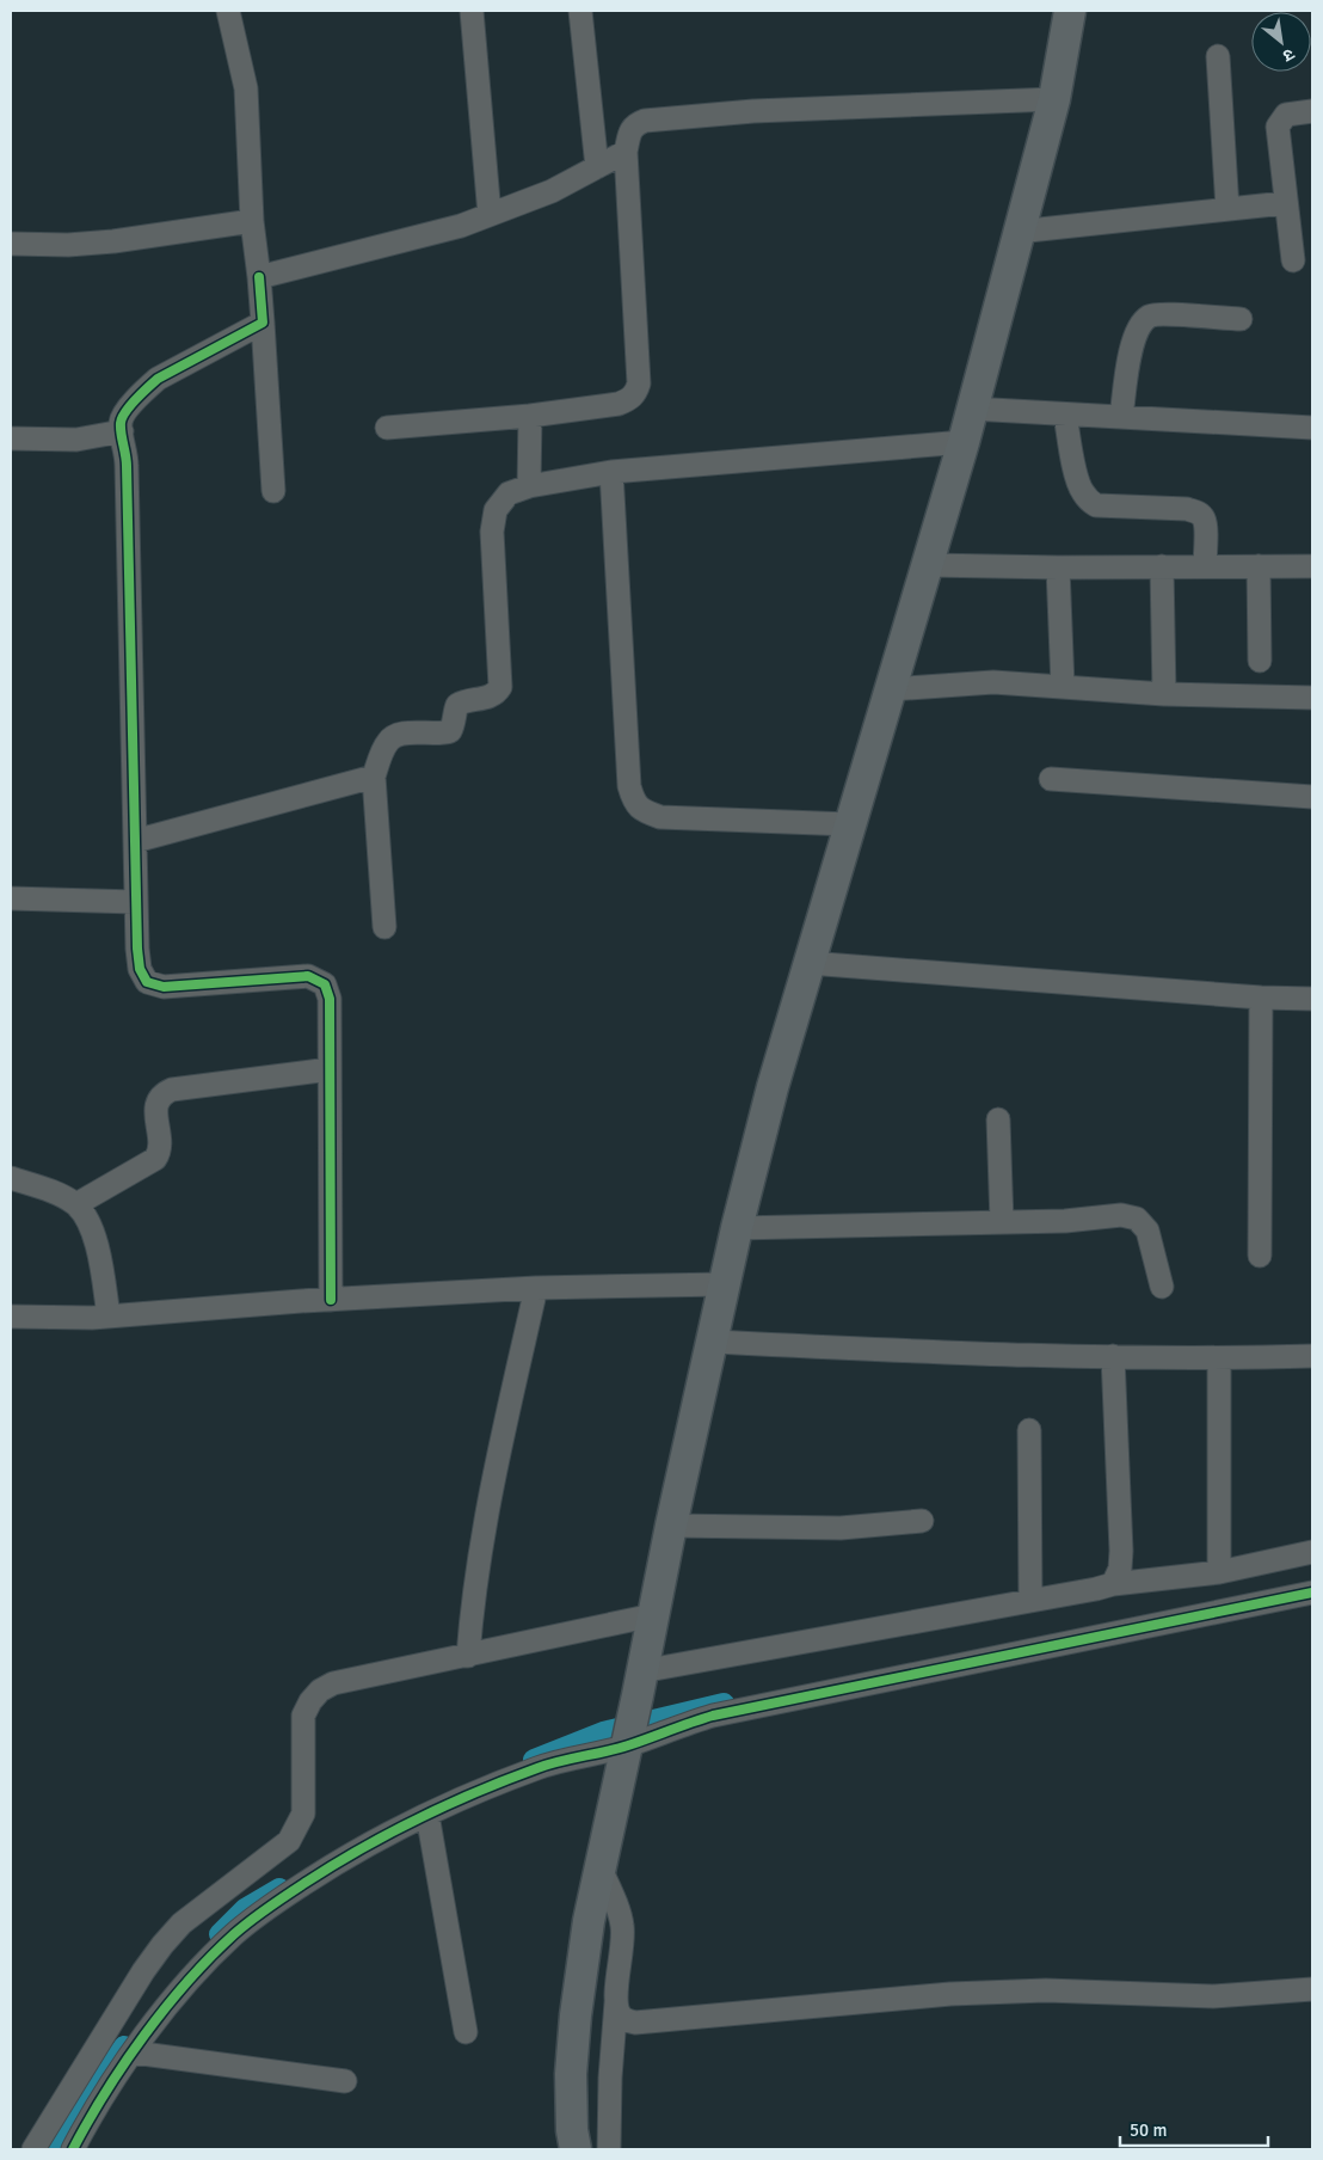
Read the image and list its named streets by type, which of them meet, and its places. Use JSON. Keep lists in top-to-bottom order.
{
  "scale_bar": "50 m",
  "north": "bottom right"
}
